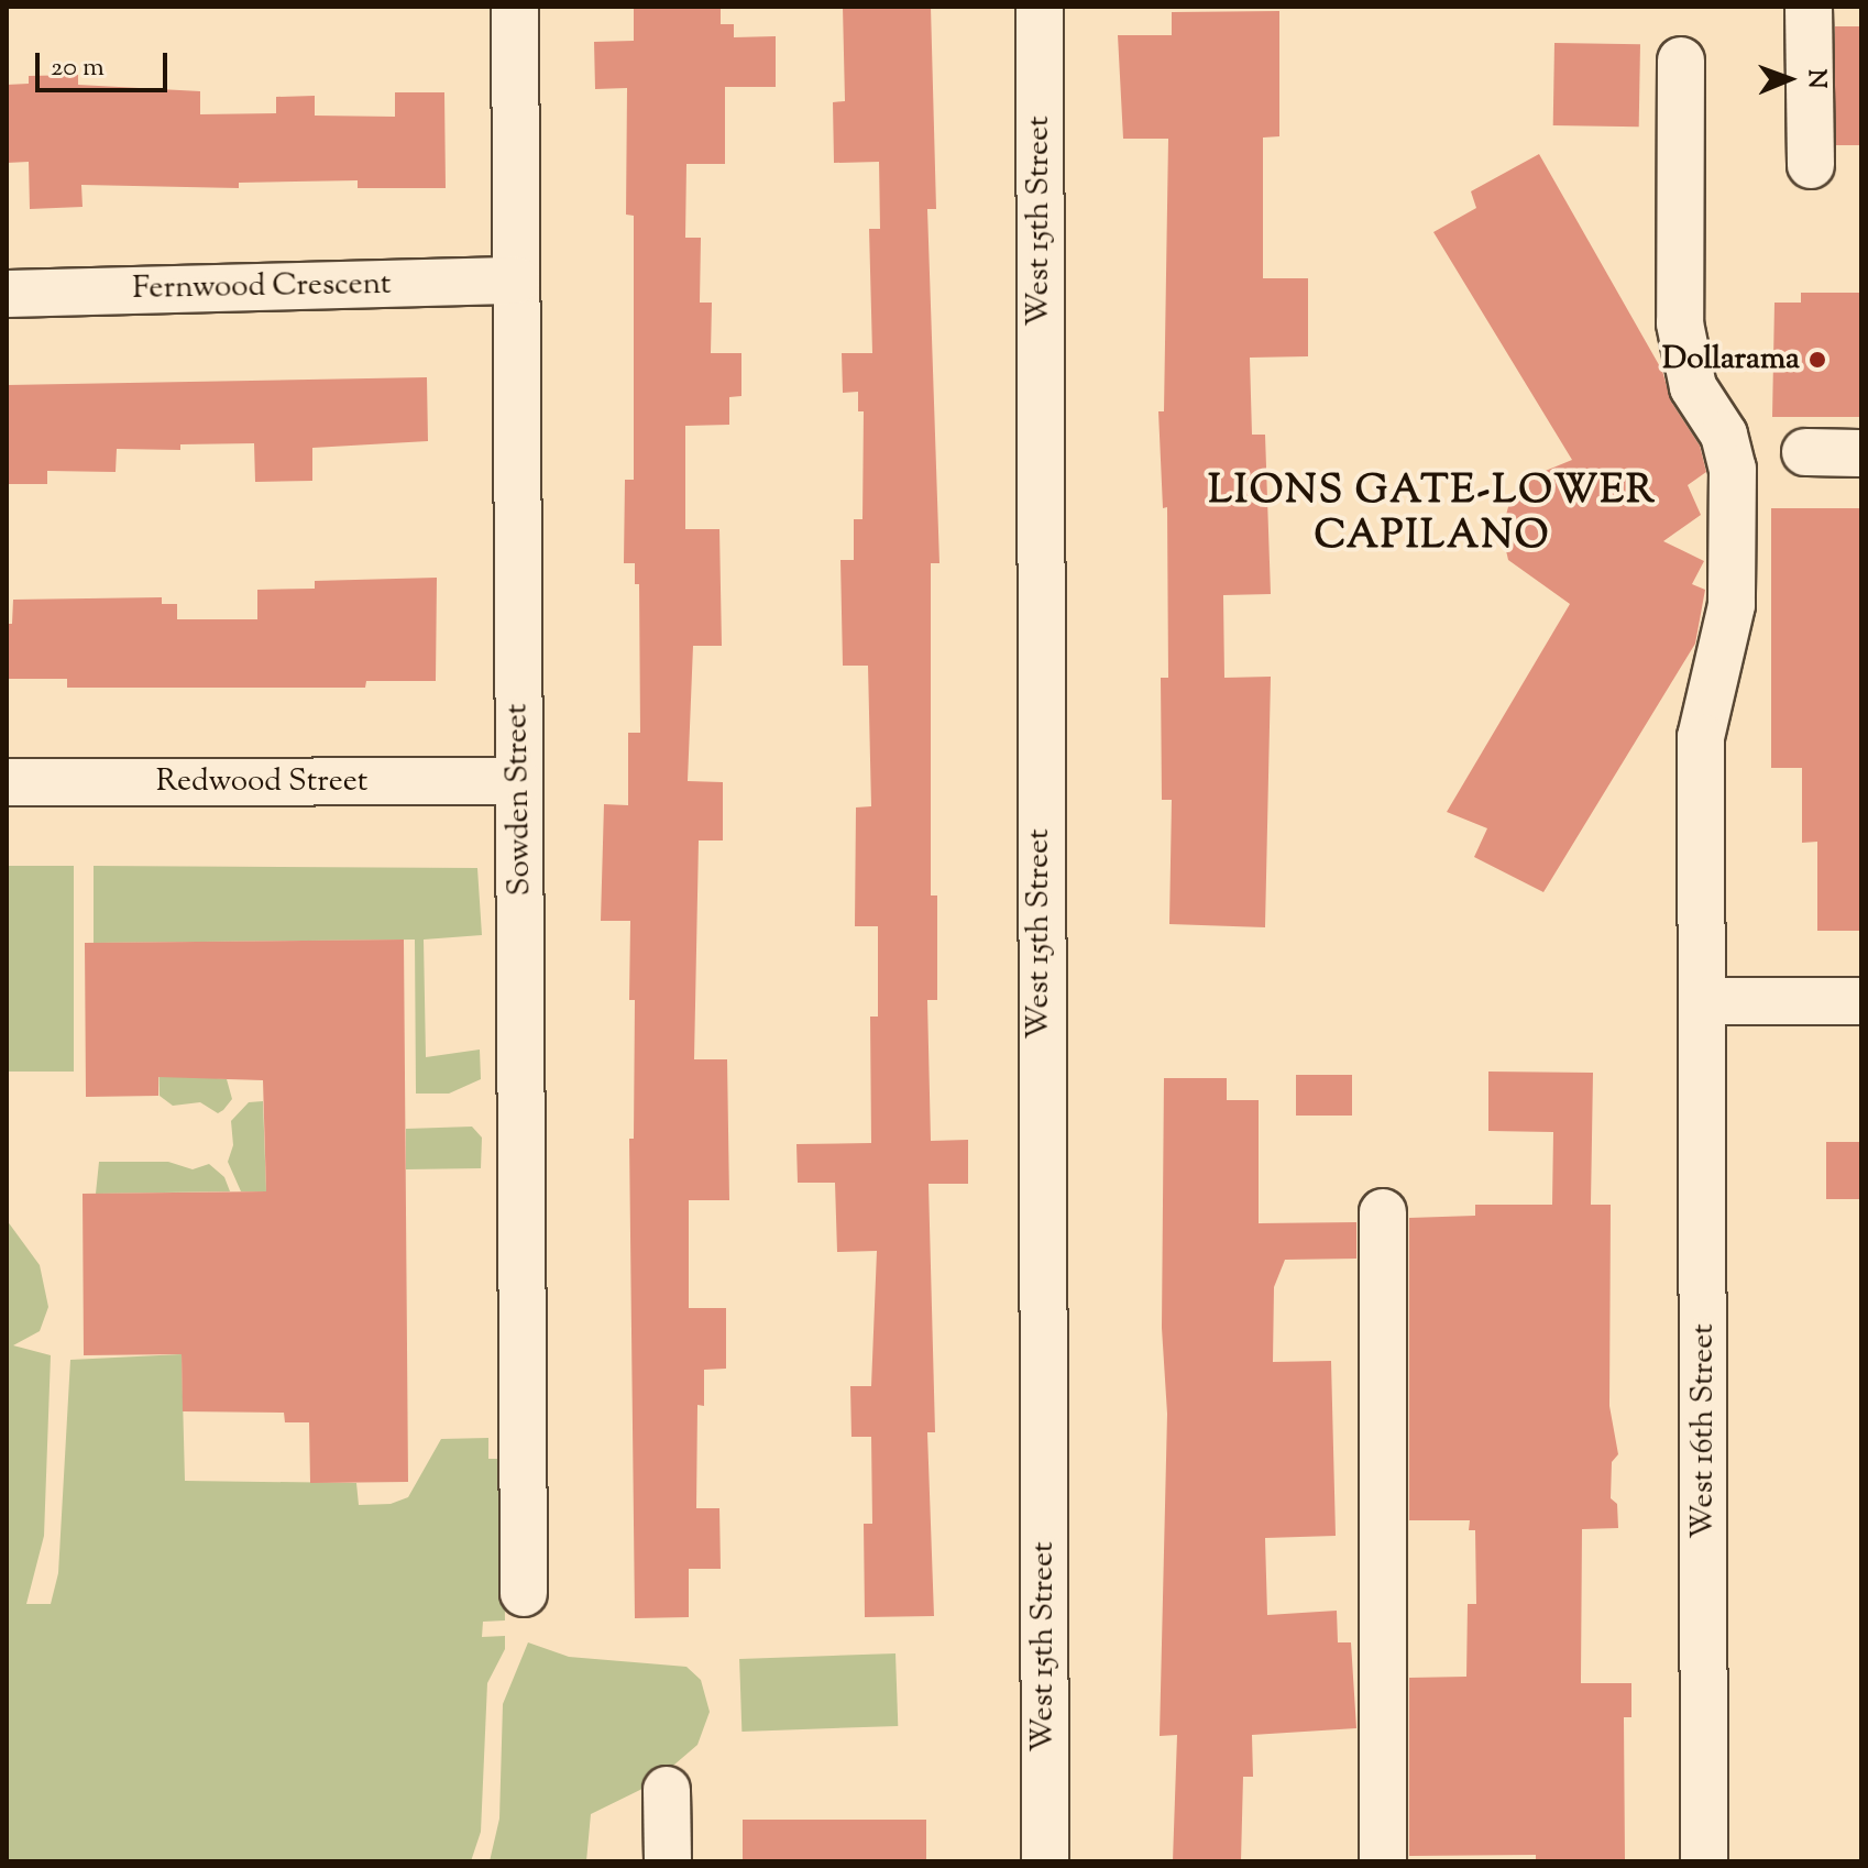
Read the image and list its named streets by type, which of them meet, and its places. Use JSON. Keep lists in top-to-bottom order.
{
  "streets": {
    "street": [
      "West 15th Street",
      "Fernwood Crescent",
      "Redwood Street",
      "Sowden Street",
      "West 16th Street"
    ]
  },
  "crossings": [
    ["Fernwood Crescent", "Sowden Street"],
    ["Redwood Street", "Sowden Street"]
  ],
  "districts": ["LIONS GATE-LOWER CAPILANO"],
  "places": ["Dollarama"],
  "scale_bar": "20 m",
  "north": "right"
}
